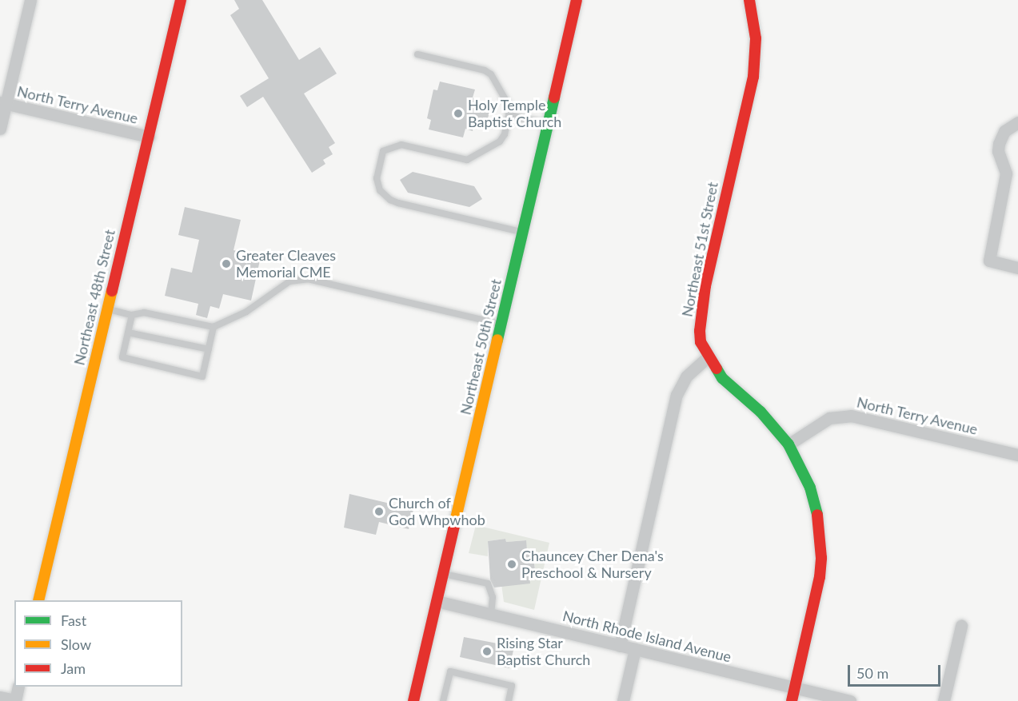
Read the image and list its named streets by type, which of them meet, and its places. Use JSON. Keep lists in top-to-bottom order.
{
  "streets": {
    "street": [
      "North Terry Avenue",
      "Northeast 51st Street",
      "Northeast 48th Street",
      "Northeast 50th Street",
      "North Rhode Island Avenue"
    ]
  },
  "crossings": [
    ["North Terry Avenue", "Northeast 51st Street"],
    ["North Terry Avenue", "Northeast 48th Street"],
    ["Northeast 51st Street", "North Rhode Island Avenue"],
    ["Northeast 50th Street", "North Rhode Island Avenue"]
  ],
  "places": [
    "Holy Temple Baptist Church",
    "Greater Cleaves Memorial CME",
    "Church of God Whpwhob",
    "Chauncey Cher Dena's Preschool & Nursery",
    "Rising Star Baptist Church"
  ],
  "legend": ["Fast", "Slow", "Jam"],
  "scale_bar": "50 m"
}
